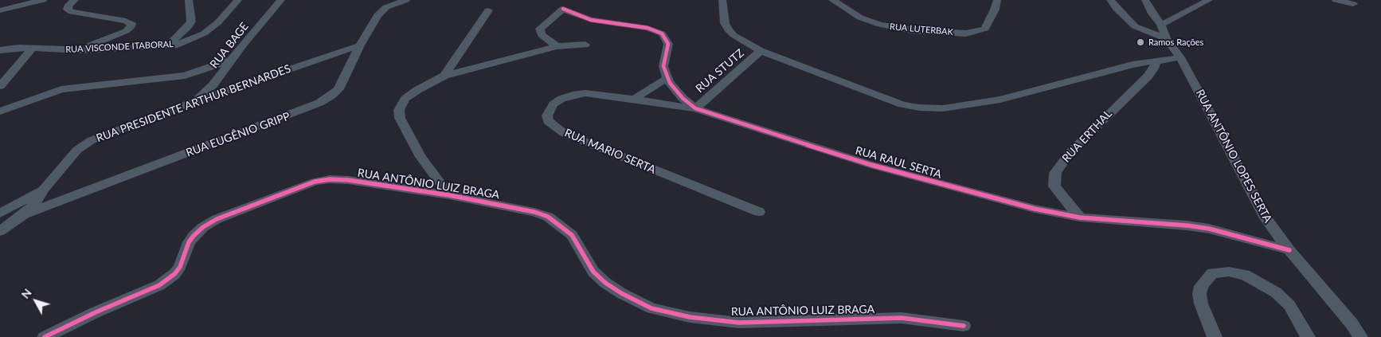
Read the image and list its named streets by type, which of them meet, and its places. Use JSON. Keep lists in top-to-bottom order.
{
  "streets": {
    "street": [
      "RUA LUTERBAK",
      "RUA BAGE",
      "RUA VISCONDE ITABORAL",
      "RUA STUTZ",
      "RUA PRESIDENTE ARTHUR BERNARDES",
      "RUA EUGÊNIO GRIPP",
      "RUA ERTHAL",
      "RUA MARIO SERTA",
      "RUA ANTÔNIO LOPES SERTA",
      "RUA RAUL SERTA",
      "RUA ANTÔNIO LUIZ BRAGA"
    ]
  },
  "crossings": [
    ["RUA BAGE", "RUA PRESIDENTE ARTHUR BERNARDES"],
    ["RUA STUTZ", "RUA MARIO SERTA"],
    ["RUA STUTZ", "RUA RAUL SERTA"],
    ["RUA PRESIDENTE ARTHUR BERNARDES", "RUA EUGÊNIO GRIPP"],
    ["RUA ERTHAL", "RUA RAUL SERTA"],
    ["RUA MARIO SERTA", "RUA RAUL SERTA"],
    ["RUA ANTÔNIO LOPES SERTA", "RUA RAUL SERTA"]
  ],
  "places": ["Ramos Rações"],
  "north": "top left"
}
